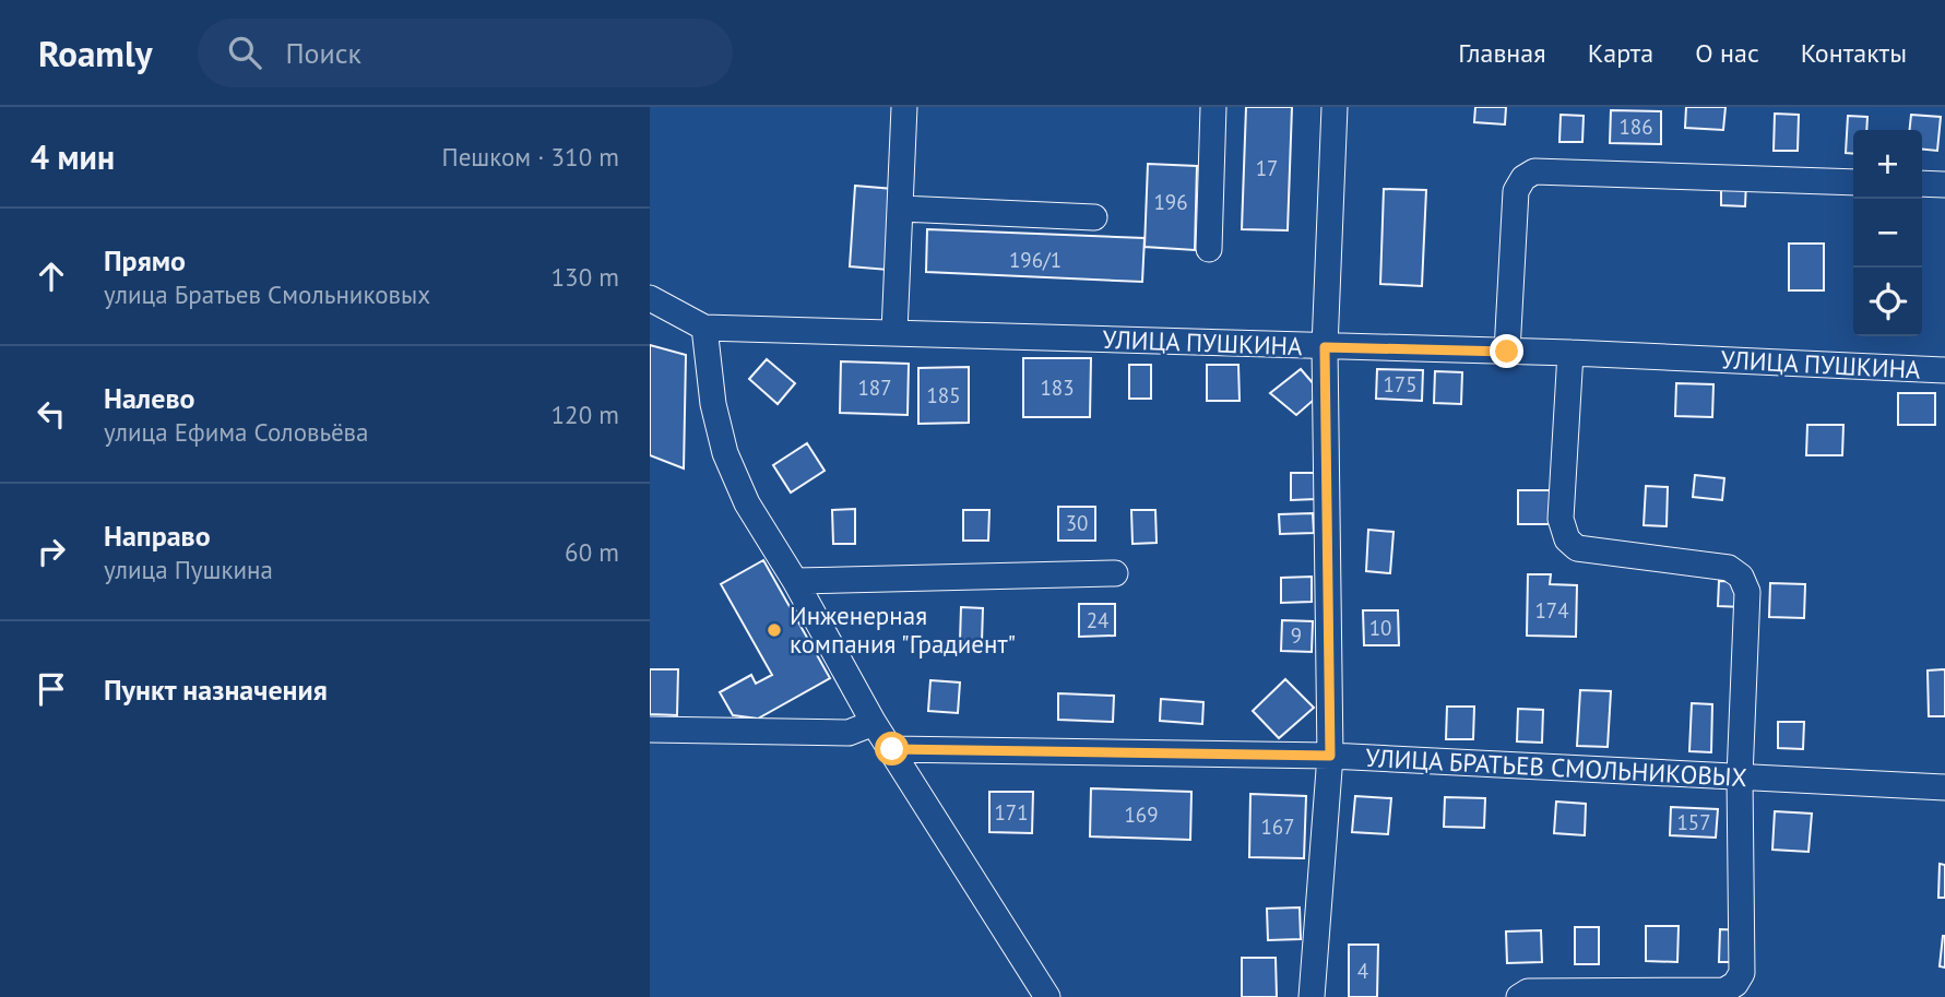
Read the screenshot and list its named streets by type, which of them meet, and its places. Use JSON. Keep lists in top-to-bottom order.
{
  "streets": {
    "street": ["УЛИЦА ПУШКИНА", "УЛИЦА БРАТЬЕВ СМОЛЬНИКОВЫХ"]
  },
  "places": ["Инженерная компания \"Градиент\""],
  "house_numbers": [
    "186",
    "17",
    "196",
    "196/1",
    "175",
    "187",
    "183",
    "185",
    "30",
    "174",
    "24",
    "10",
    "9",
    "171",
    "169",
    "157",
    "167",
    "4"
  ],
  "page": {
    "header": "Roamly",
    "search": "Поиск",
    "nav": [
      "Главная",
      "Карта",
      "О нас",
      "Контакты"
    ],
    "heading": ["4 мин", "Пешком · 310 m"],
    "map_buttons": ["+", "−"],
    "list": [
      ["Прямо", "улица Братьев Смольниковых", "130 m"],
      ["Налево", "улица Ефима Соловьёва", "120 m"],
      ["Направо", "улица Пушкина", "60 m"],
      "Пункт назначения"
    ]
  }
}
